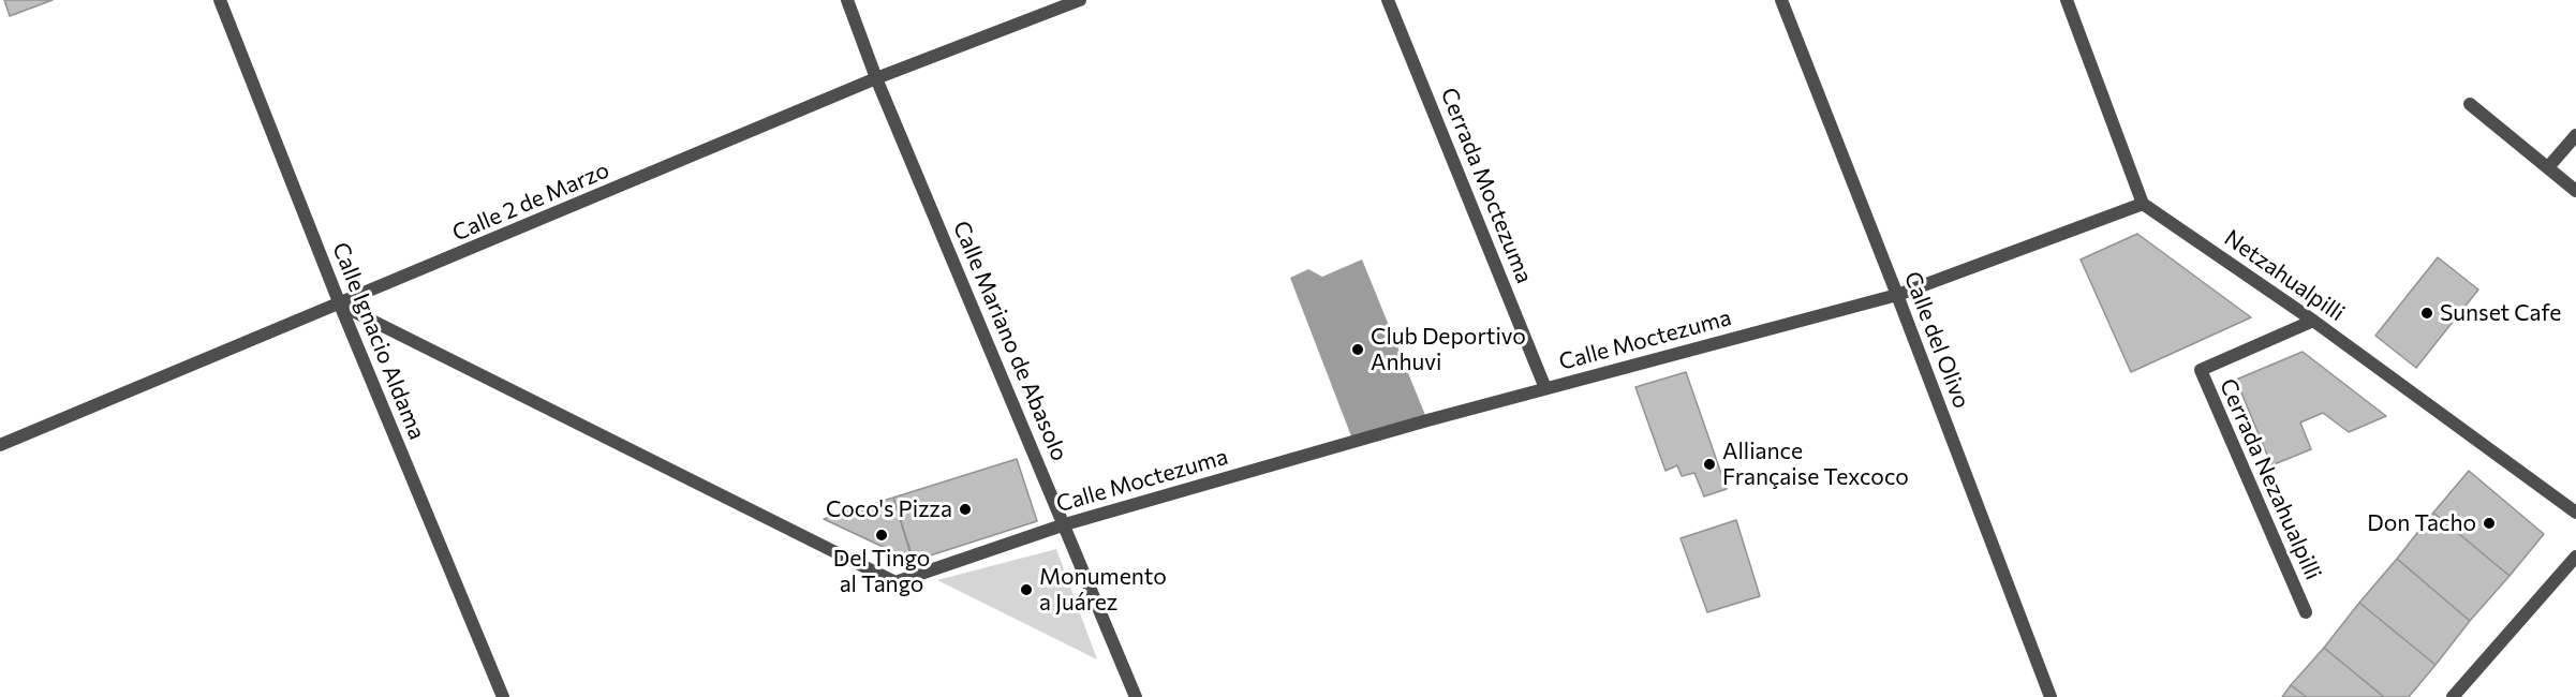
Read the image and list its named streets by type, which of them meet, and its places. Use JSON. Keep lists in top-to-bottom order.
{
  "streets": {
    "street": [
      "Cerrada Moctezuma",
      "Calle 2 de Marzo",
      "Netzahualpilli",
      "Calle Moctezuma",
      "Calle del Olivo",
      "Calle Ignacio Aldama",
      "Calle Mariano de Abasolo",
      "Cerrada Nezahualpilli"
    ]
  },
  "crossings": [
    ["Cerrada Moctezuma", "Calle Moctezuma"],
    ["Calle 2 de Marzo", "Calle Moctezuma"],
    ["Calle 2 de Marzo", "Calle Ignacio Aldama"],
    ["Calle 2 de Marzo", "Calle Mariano de Abasolo"],
    ["Netzahualpilli", "Calle Moctezuma"],
    ["Netzahualpilli", "Cerrada Nezahualpilli"],
    ["Calle Moctezuma", "Calle del Olivo"],
    ["Calle Moctezuma", "Calle Ignacio Aldama"],
    ["Calle Moctezuma", "Calle Mariano de Abasolo"]
  ],
  "places": [
    "Sunset Cafe",
    "Club Deportivo Anhuvi",
    "Alliance Française Texcoco",
    "Coco's Pizza",
    "Don Tacho",
    "Del Tingo al Tango",
    "Monumento a Juárez"
  ]
}
